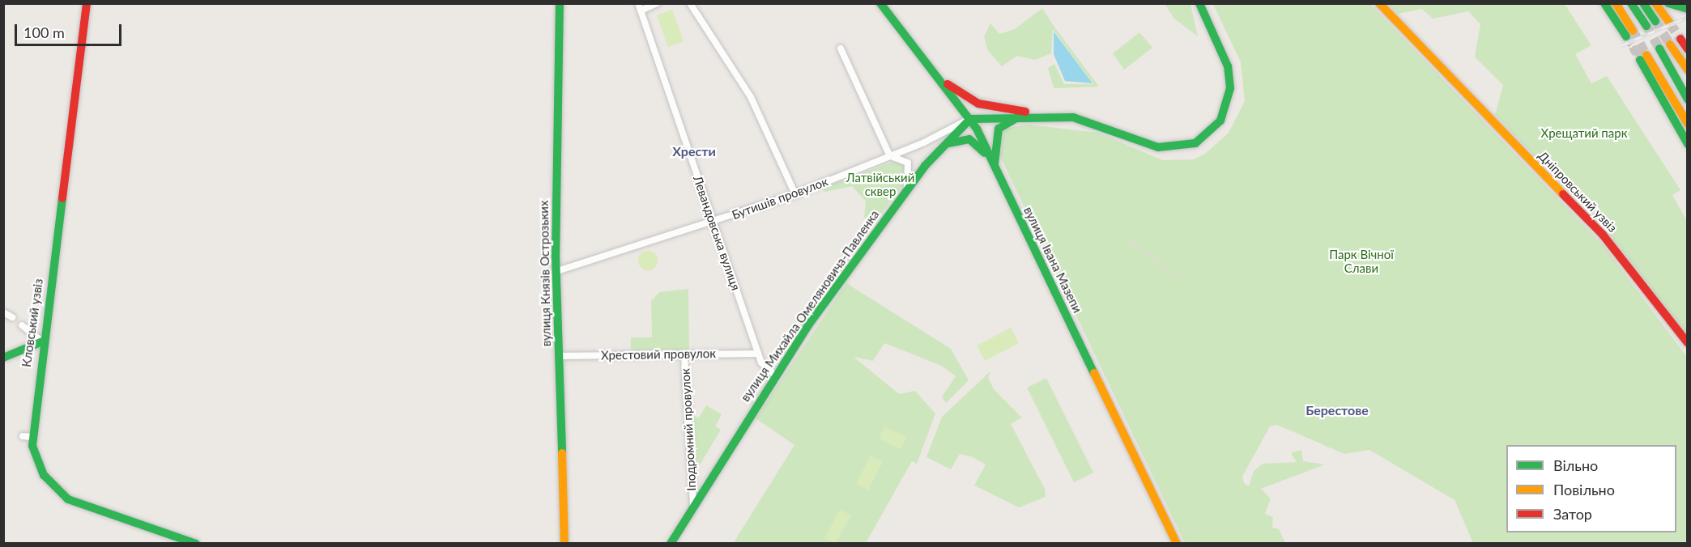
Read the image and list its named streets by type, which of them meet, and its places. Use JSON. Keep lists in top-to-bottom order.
{
  "streets": {
    "main road": [
      "Дніпровський узвіз",
      "вулиця Івана Мазепи",
      "вулиця Князів Острозьких",
      "вулиця Михайла Омеляновича-Павленка",
      "Кловський узвіз"
    ],
    "street": [
      "Бутишів провулок",
      "Левандовська вулиця",
      "Хрестовий провулок",
      "Іподромний провулок"
    ]
  },
  "crossings": [
    ["Бутишів провулок", "Левандовська вулиця"],
    ["Бутишів провулок", "вулиця Івана Мазепи"],
    ["Бутишів провулок", "вулиця Князів Острозьких"],
    ["Бутишів провулок", "вулиця Михайла Омеляновича-Павленка"],
    ["Левандовська вулиця", "вулиця Михайла Омеляновича-Павленка"],
    ["Левандовська вулиця", "Хрестовий провулок"],
    ["вулиця Івана Мазепи", "вулиця Михайла Омеляновича-Павленка"],
    ["вулиця Князів Острозьких", "Хрестовий провулок"],
    ["вулиця Михайла Омеляновича-Павленка", "Іподромний провулок"],
    ["Хрестовий провулок", "Іподромний провулок"]
  ],
  "districts": ["Хрести", "Берестове"],
  "parks": ["Хрещатий парк", "Латвійський сквер", "Парк Вічної Слави"],
  "legend": ["Вільно", "Повільно", "Затор"],
  "scale_bar": "100 m"
}
